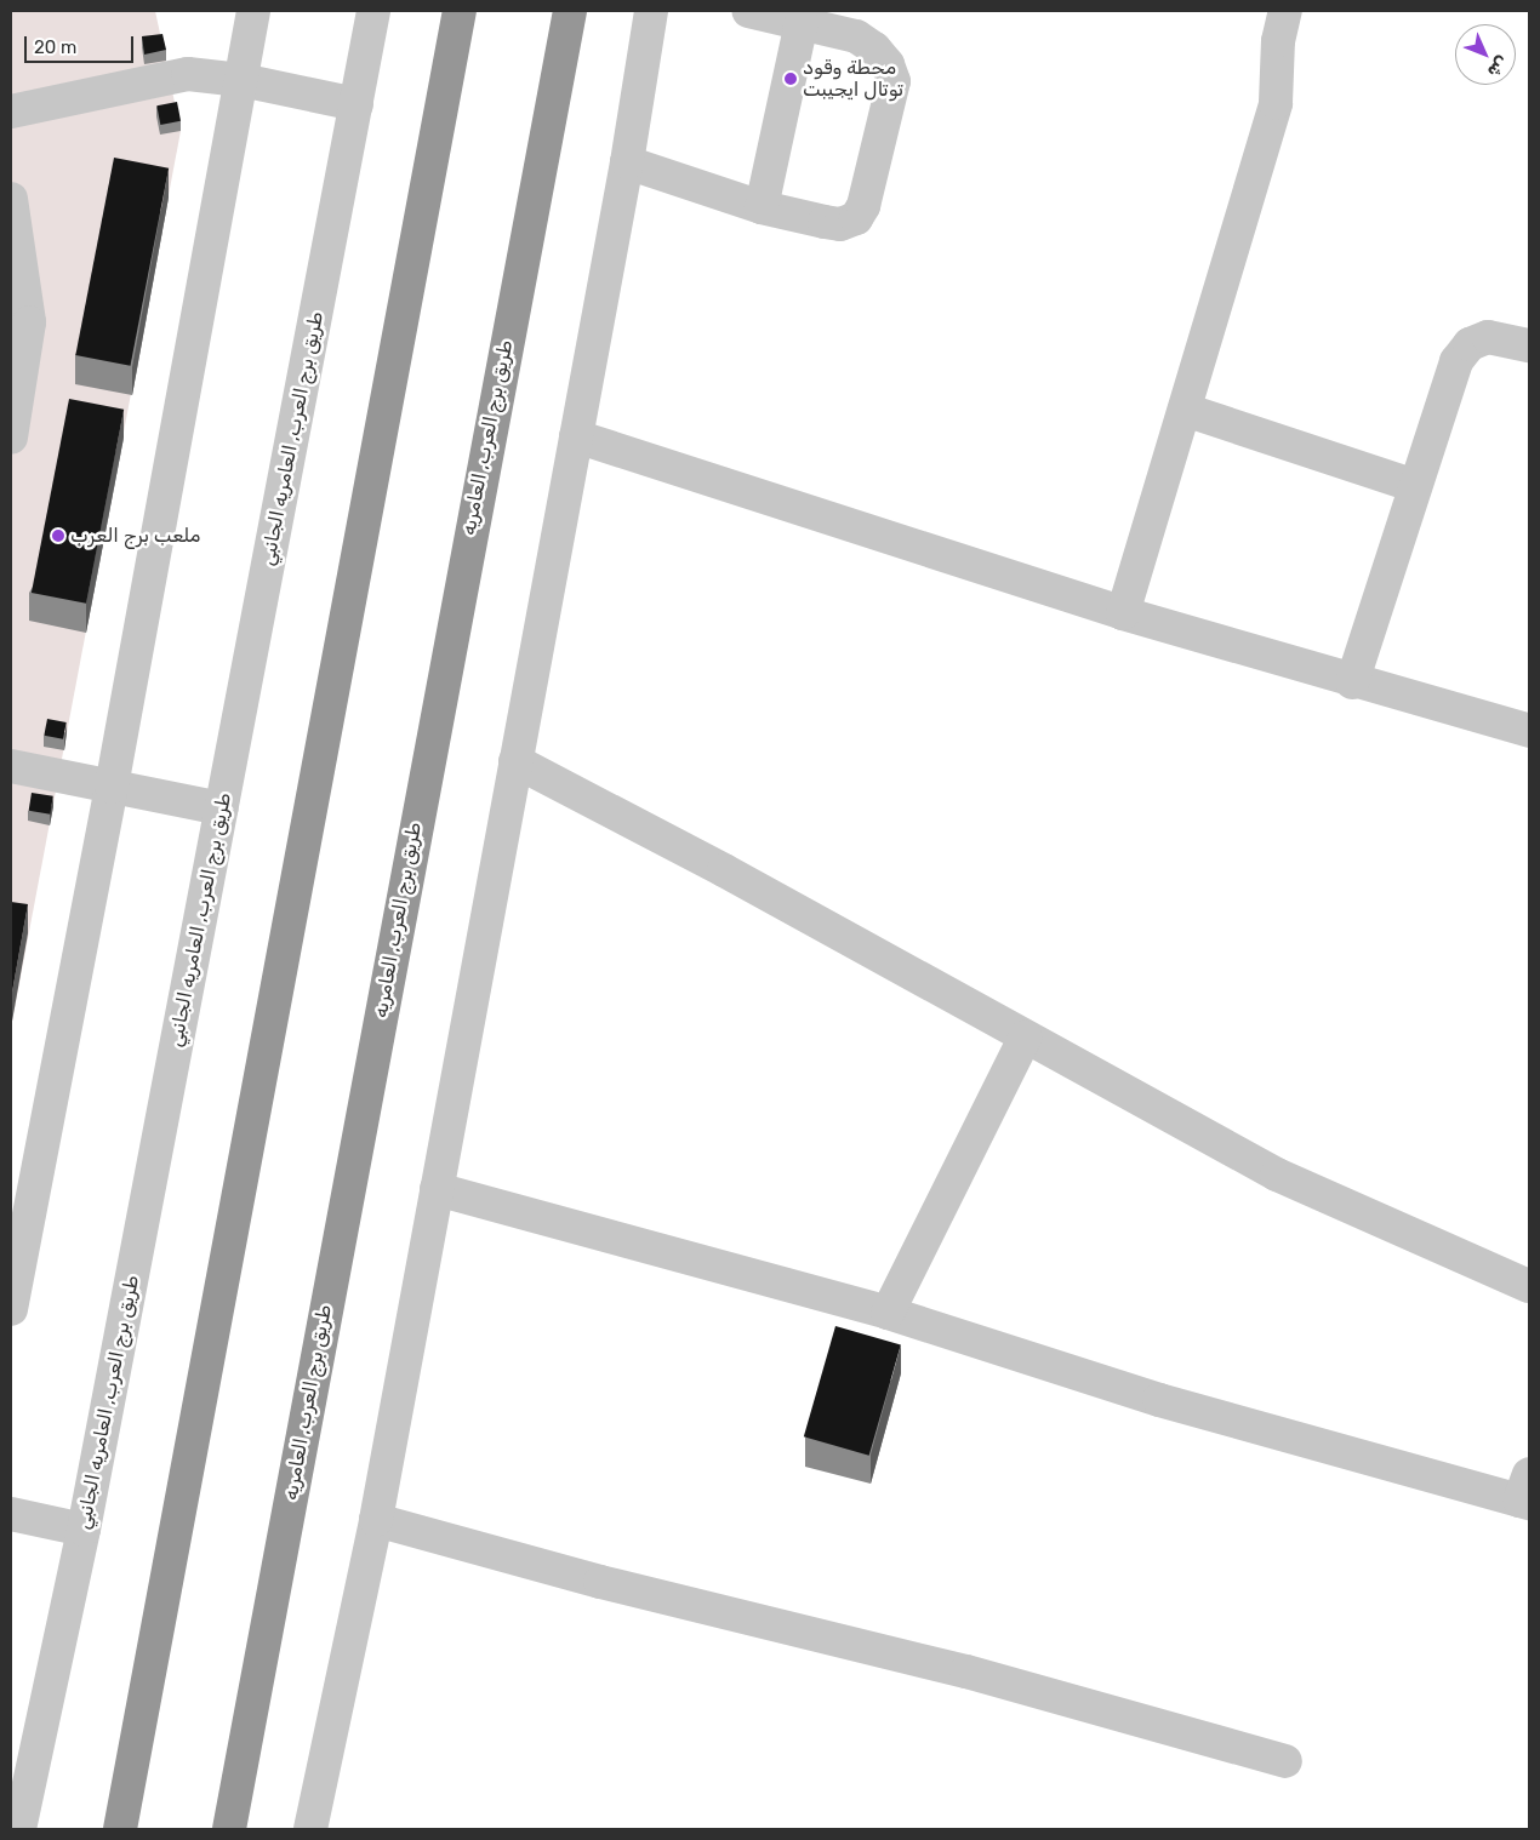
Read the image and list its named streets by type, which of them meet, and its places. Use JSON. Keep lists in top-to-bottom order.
{
  "streets": {
    "highway": ["طريق برج العرب, العامريه"],
    "street": ["طريق برج العرب, العامريه الجانبي"]
  },
  "places": ["محطة وقود توتال ايجيبت", "ملعب برج العرب"],
  "scale_bar": "20 m",
  "north": "bottom right"
}
